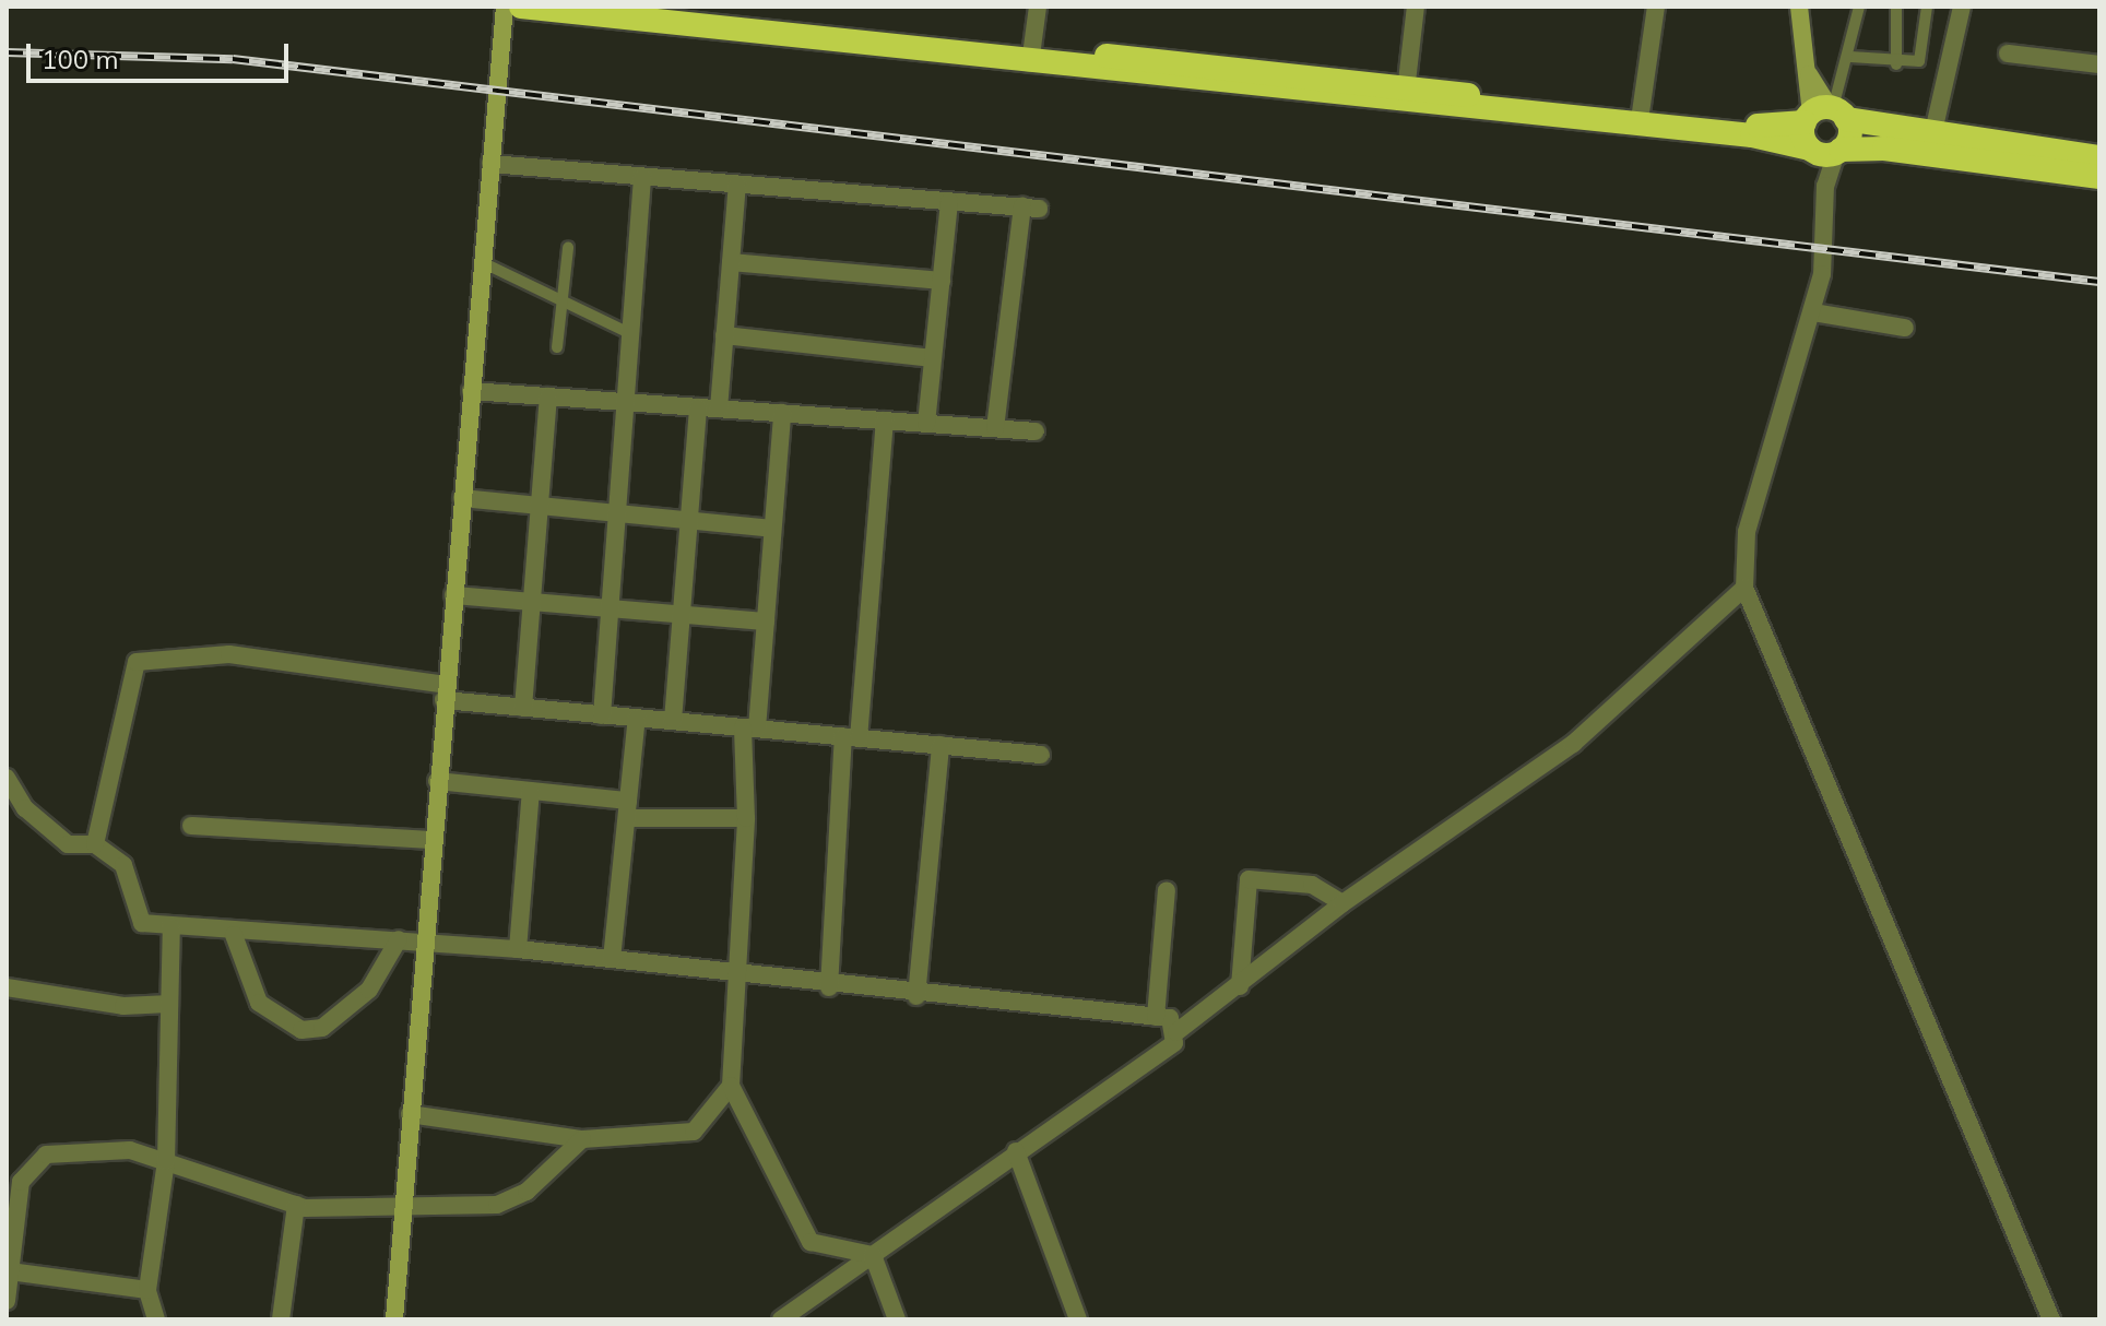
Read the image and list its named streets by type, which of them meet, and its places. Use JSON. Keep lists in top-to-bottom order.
{
  "scale_bar": "100 m"
}
